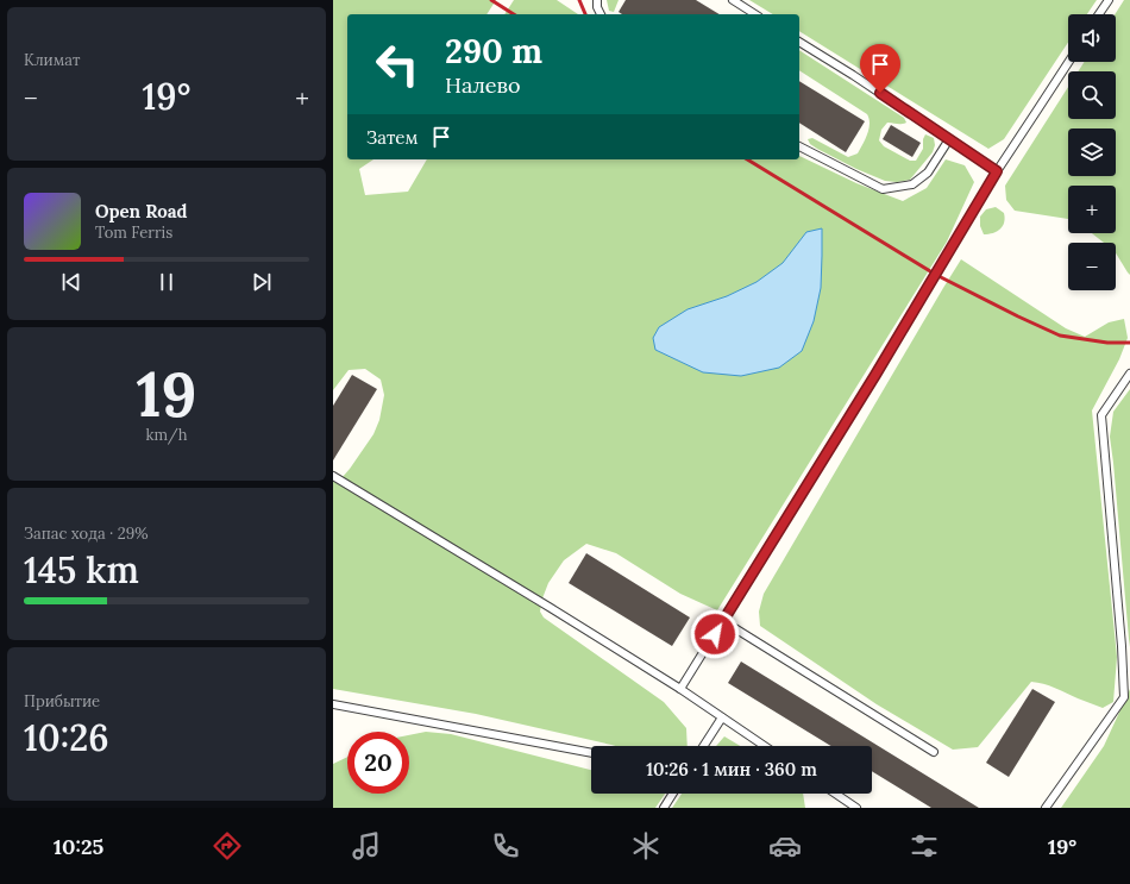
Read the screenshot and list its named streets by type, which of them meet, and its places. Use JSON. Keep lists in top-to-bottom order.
{
  "page": {
    "tile": [
      "Климат",
      ["19", "km/h"],
      ["Запас хода · 29%", "145 km"],
      ["Прибытие", "10:26"]
    ],
    "map_buttons": ["+", "−"],
    "turn": ["290 m", "Налево"],
    "heat": ["−", "19°", "+"],
    "then": "Затем",
    "song": ["Open Road", "Tom Ferris"],
    "limit": "20",
    "trip": "10:26 · 1 мин · 360 m",
    "tabs": ["10:25", "19°"]
  }
}
